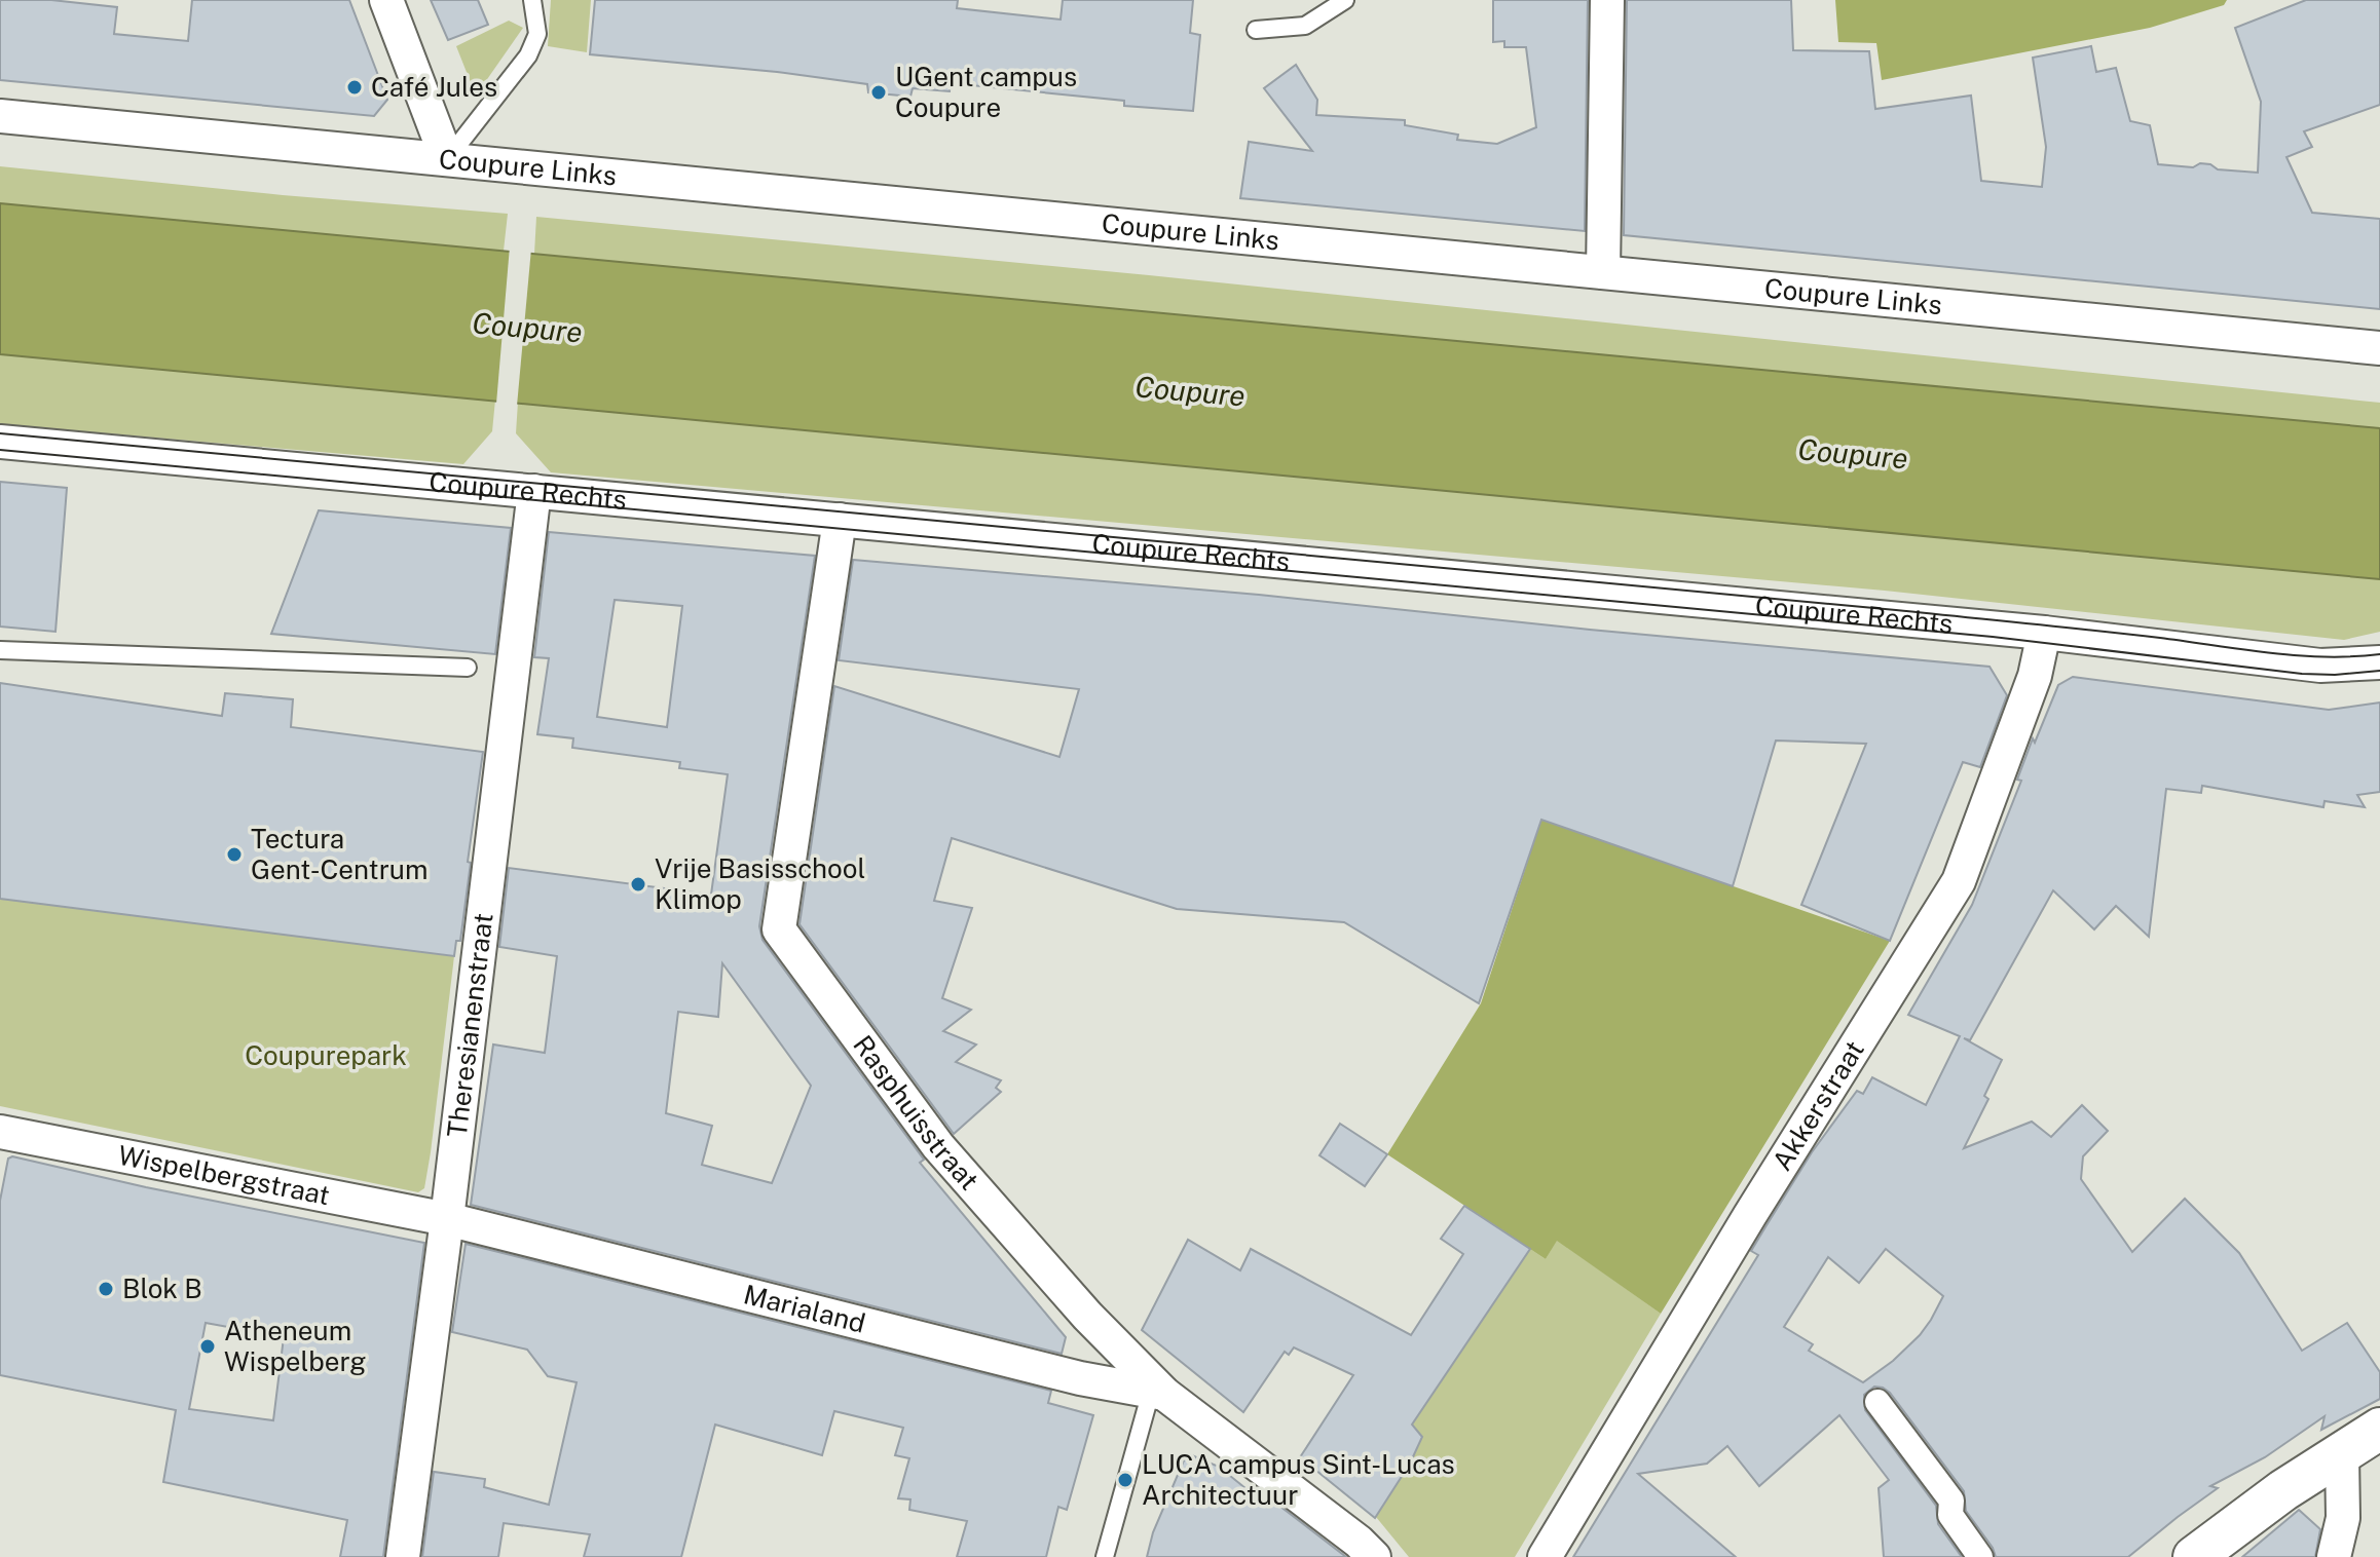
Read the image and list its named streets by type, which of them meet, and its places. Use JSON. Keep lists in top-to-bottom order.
{
  "streets": {
    "street": [
      "Coupure Links",
      "Coupure Rechts",
      "Theresianenstraat",
      "Akkerstraat",
      "Rasphuisstraat",
      "Wispelbergstraat",
      "Marialand"
    ]
  },
  "crossings": [
    ["Coupure Rechts", "Theresianenstraat"],
    ["Coupure Rechts", "Akkerstraat"],
    ["Coupure Rechts", "Rasphuisstraat"],
    ["Theresianenstraat", "Wispelbergstraat"],
    ["Theresianenstraat", "Marialand"],
    ["Rasphuisstraat", "Marialand"],
    ["Wispelbergstraat", "Marialand"]
  ],
  "water": ["Coupure"],
  "parks": ["Coupurepark"],
  "places": [
    "Café Jules",
    "UGent campus Coupure",
    "Tectura Gent-Centrum",
    "Vrije Basisschool Klimop",
    "Blok B",
    "Atheneum Wispelberg",
    "LUCA campus Sint-Lucas Architectuur"
  ]
}
